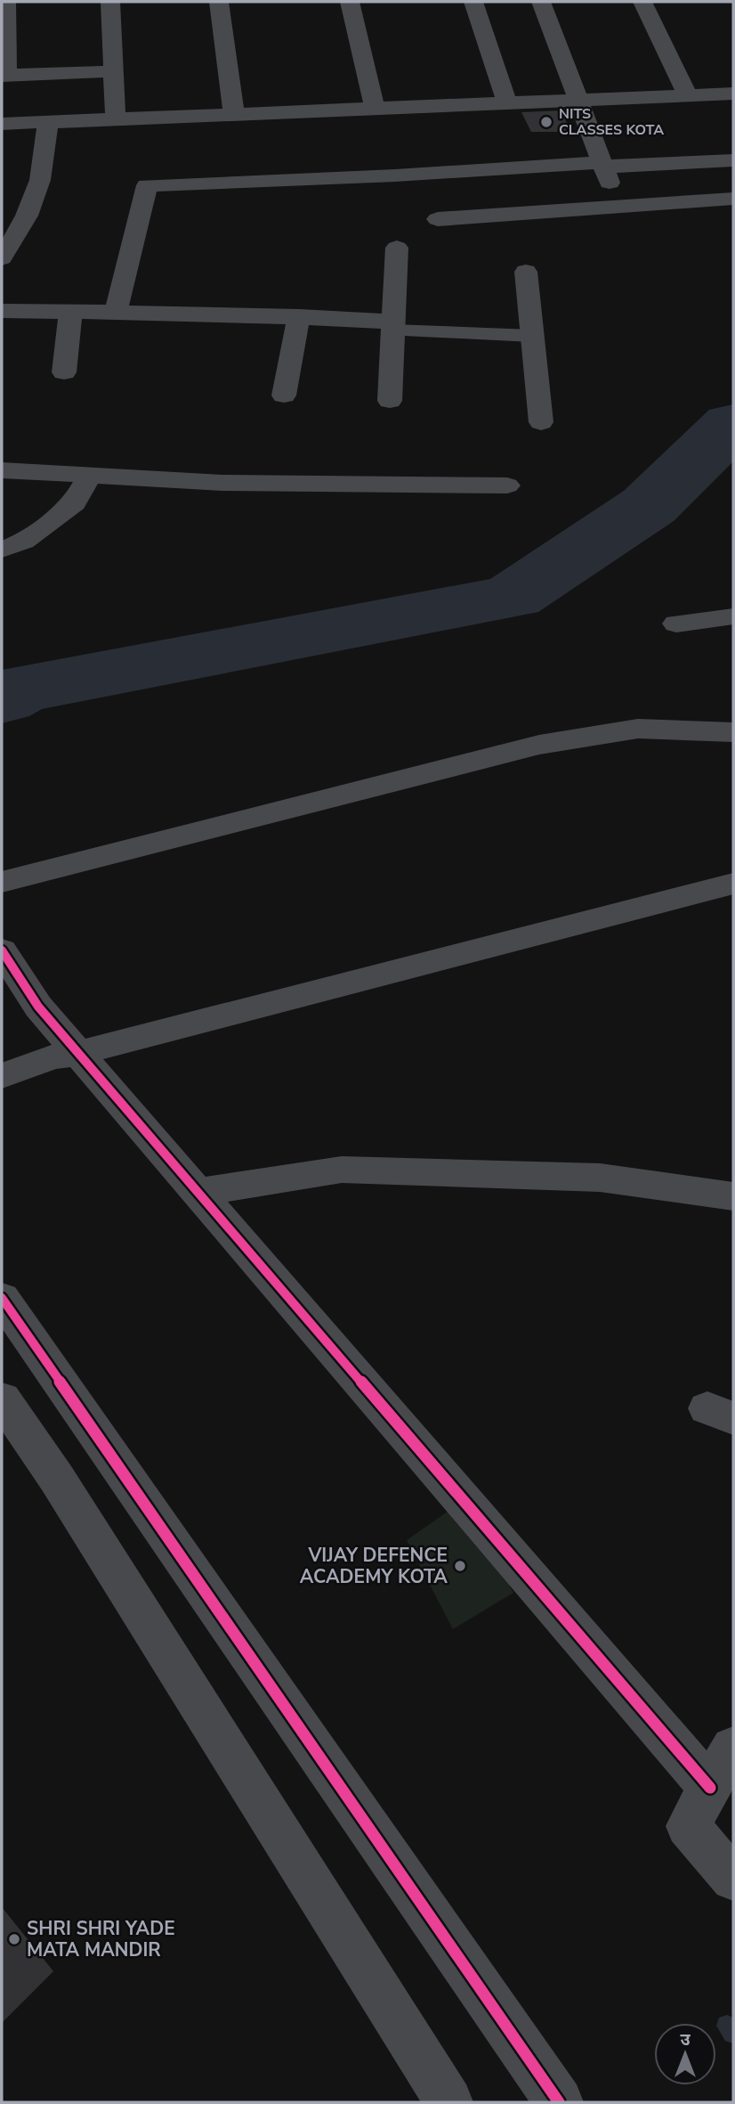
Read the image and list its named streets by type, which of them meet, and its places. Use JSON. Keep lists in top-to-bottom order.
{
  "places": ["NITS CLASSES KOTA", "VIJAY DEFENCE ACADEMY KOTA", "SHRI SHRI YADE MATA MANDIR"],
  "north": "top"
}
